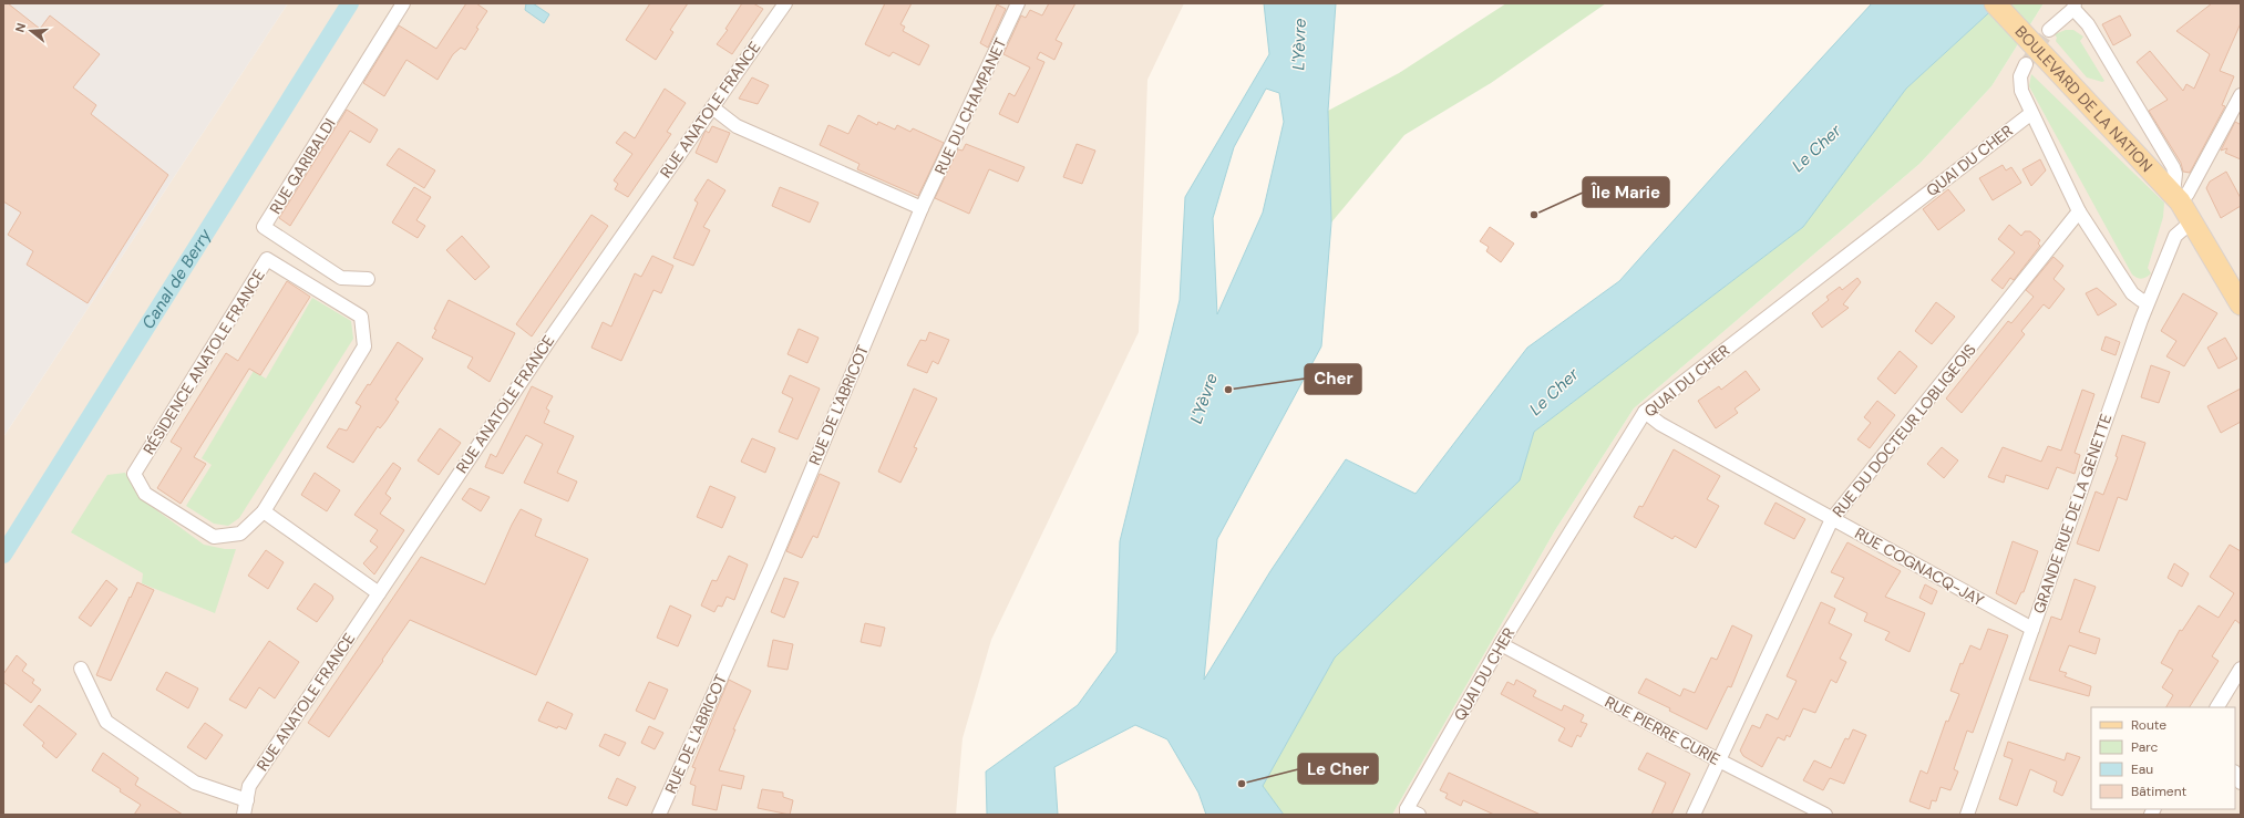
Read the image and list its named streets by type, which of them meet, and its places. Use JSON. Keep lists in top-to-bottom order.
{
  "streets": {
    "main road": ["BOULEVARD DE LA NATION"],
    "street": [
      "RUE DU CHAMPANET",
      "RUE ANATOLE FRANCE",
      "QUAI DU CHER",
      "RUE GARIBALDI",
      "RÉSIDENCE ANATOLE FRANCE",
      "RUE DE L'ABRICOT",
      "RUE DU DOCTEUR LOBLIGEOIS",
      "GRANDE RUE DE LA GENETTE",
      "RUE COGNACQ-JAY",
      "RUE PIERRE CURIE"
    ]
  },
  "crossings": [
    ["BOULEVARD DE LA NATION", "GRANDE RUE DE LA GENETTE"],
    ["RUE DU CHAMPANET", "RUE DE L'ABRICOT"],
    ["QUAI DU CHER", "RUE COGNACQ-JAY"],
    ["QUAI DU CHER", "RUE PIERRE CURIE"],
    ["RUE DU DOCTEUR LOBLIGEOIS", "RUE COGNACQ-JAY"],
    ["RUE DU DOCTEUR LOBLIGEOIS", "RUE PIERRE CURIE"],
    ["GRANDE RUE DE LA GENETTE", "RUE COGNACQ-JAY"]
  ],
  "water": ["L'Yèvre", "Le Cher", "Canal de Berry"],
  "places": ["Île Marie", "Cher", "Le Cher"],
  "legend": [
    "Route",
    "Parc",
    "Eau",
    "Bâtiment"
  ],
  "north": "left"
}
